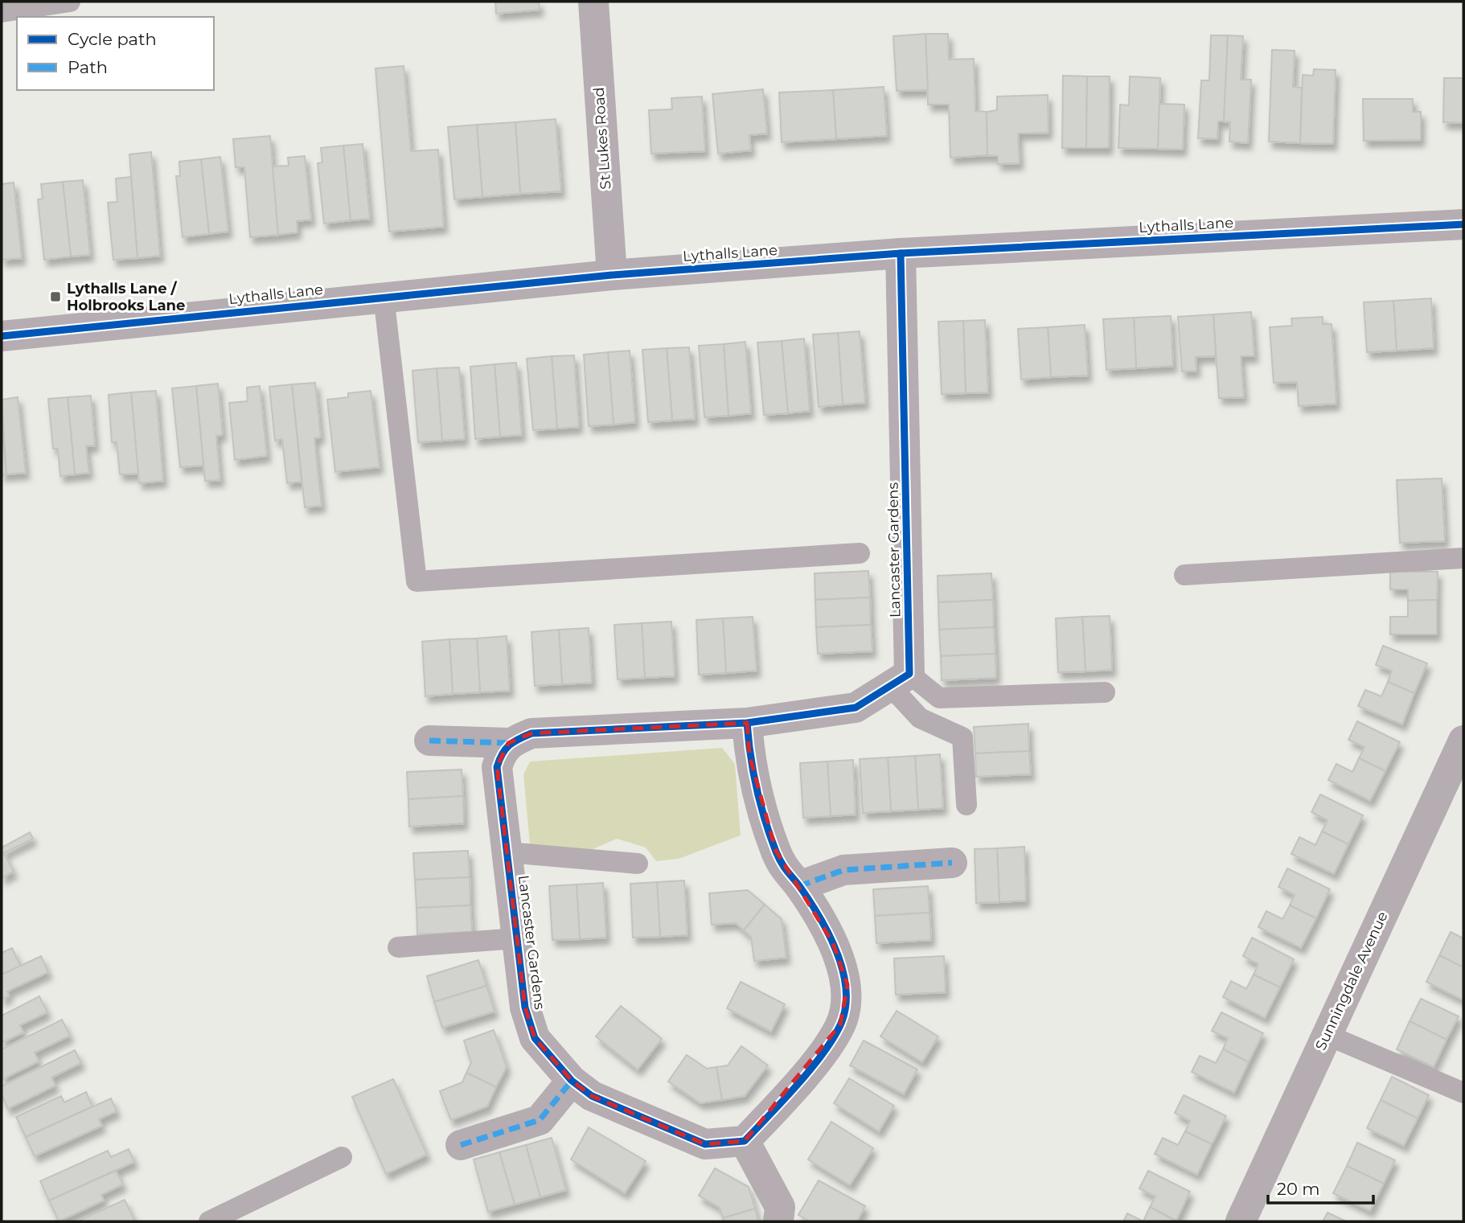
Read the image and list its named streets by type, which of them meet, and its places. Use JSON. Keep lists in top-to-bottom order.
{
  "streets": {
    "street": [
      "St Lukes Road",
      "Lythalls Lane",
      "Lancaster Gardens",
      "Sunningdale Avenue"
    ]
  },
  "crossings": [
    ["St Lukes Road", "Lythalls Lane"],
    ["Lythalls Lane", "Lancaster Gardens"]
  ],
  "places": {
    "transit": ["Lythalls Lane / Holbrooks Lane"]
  },
  "legend": ["Cycle path", "Path"],
  "scale_bar": "20 m"
}
